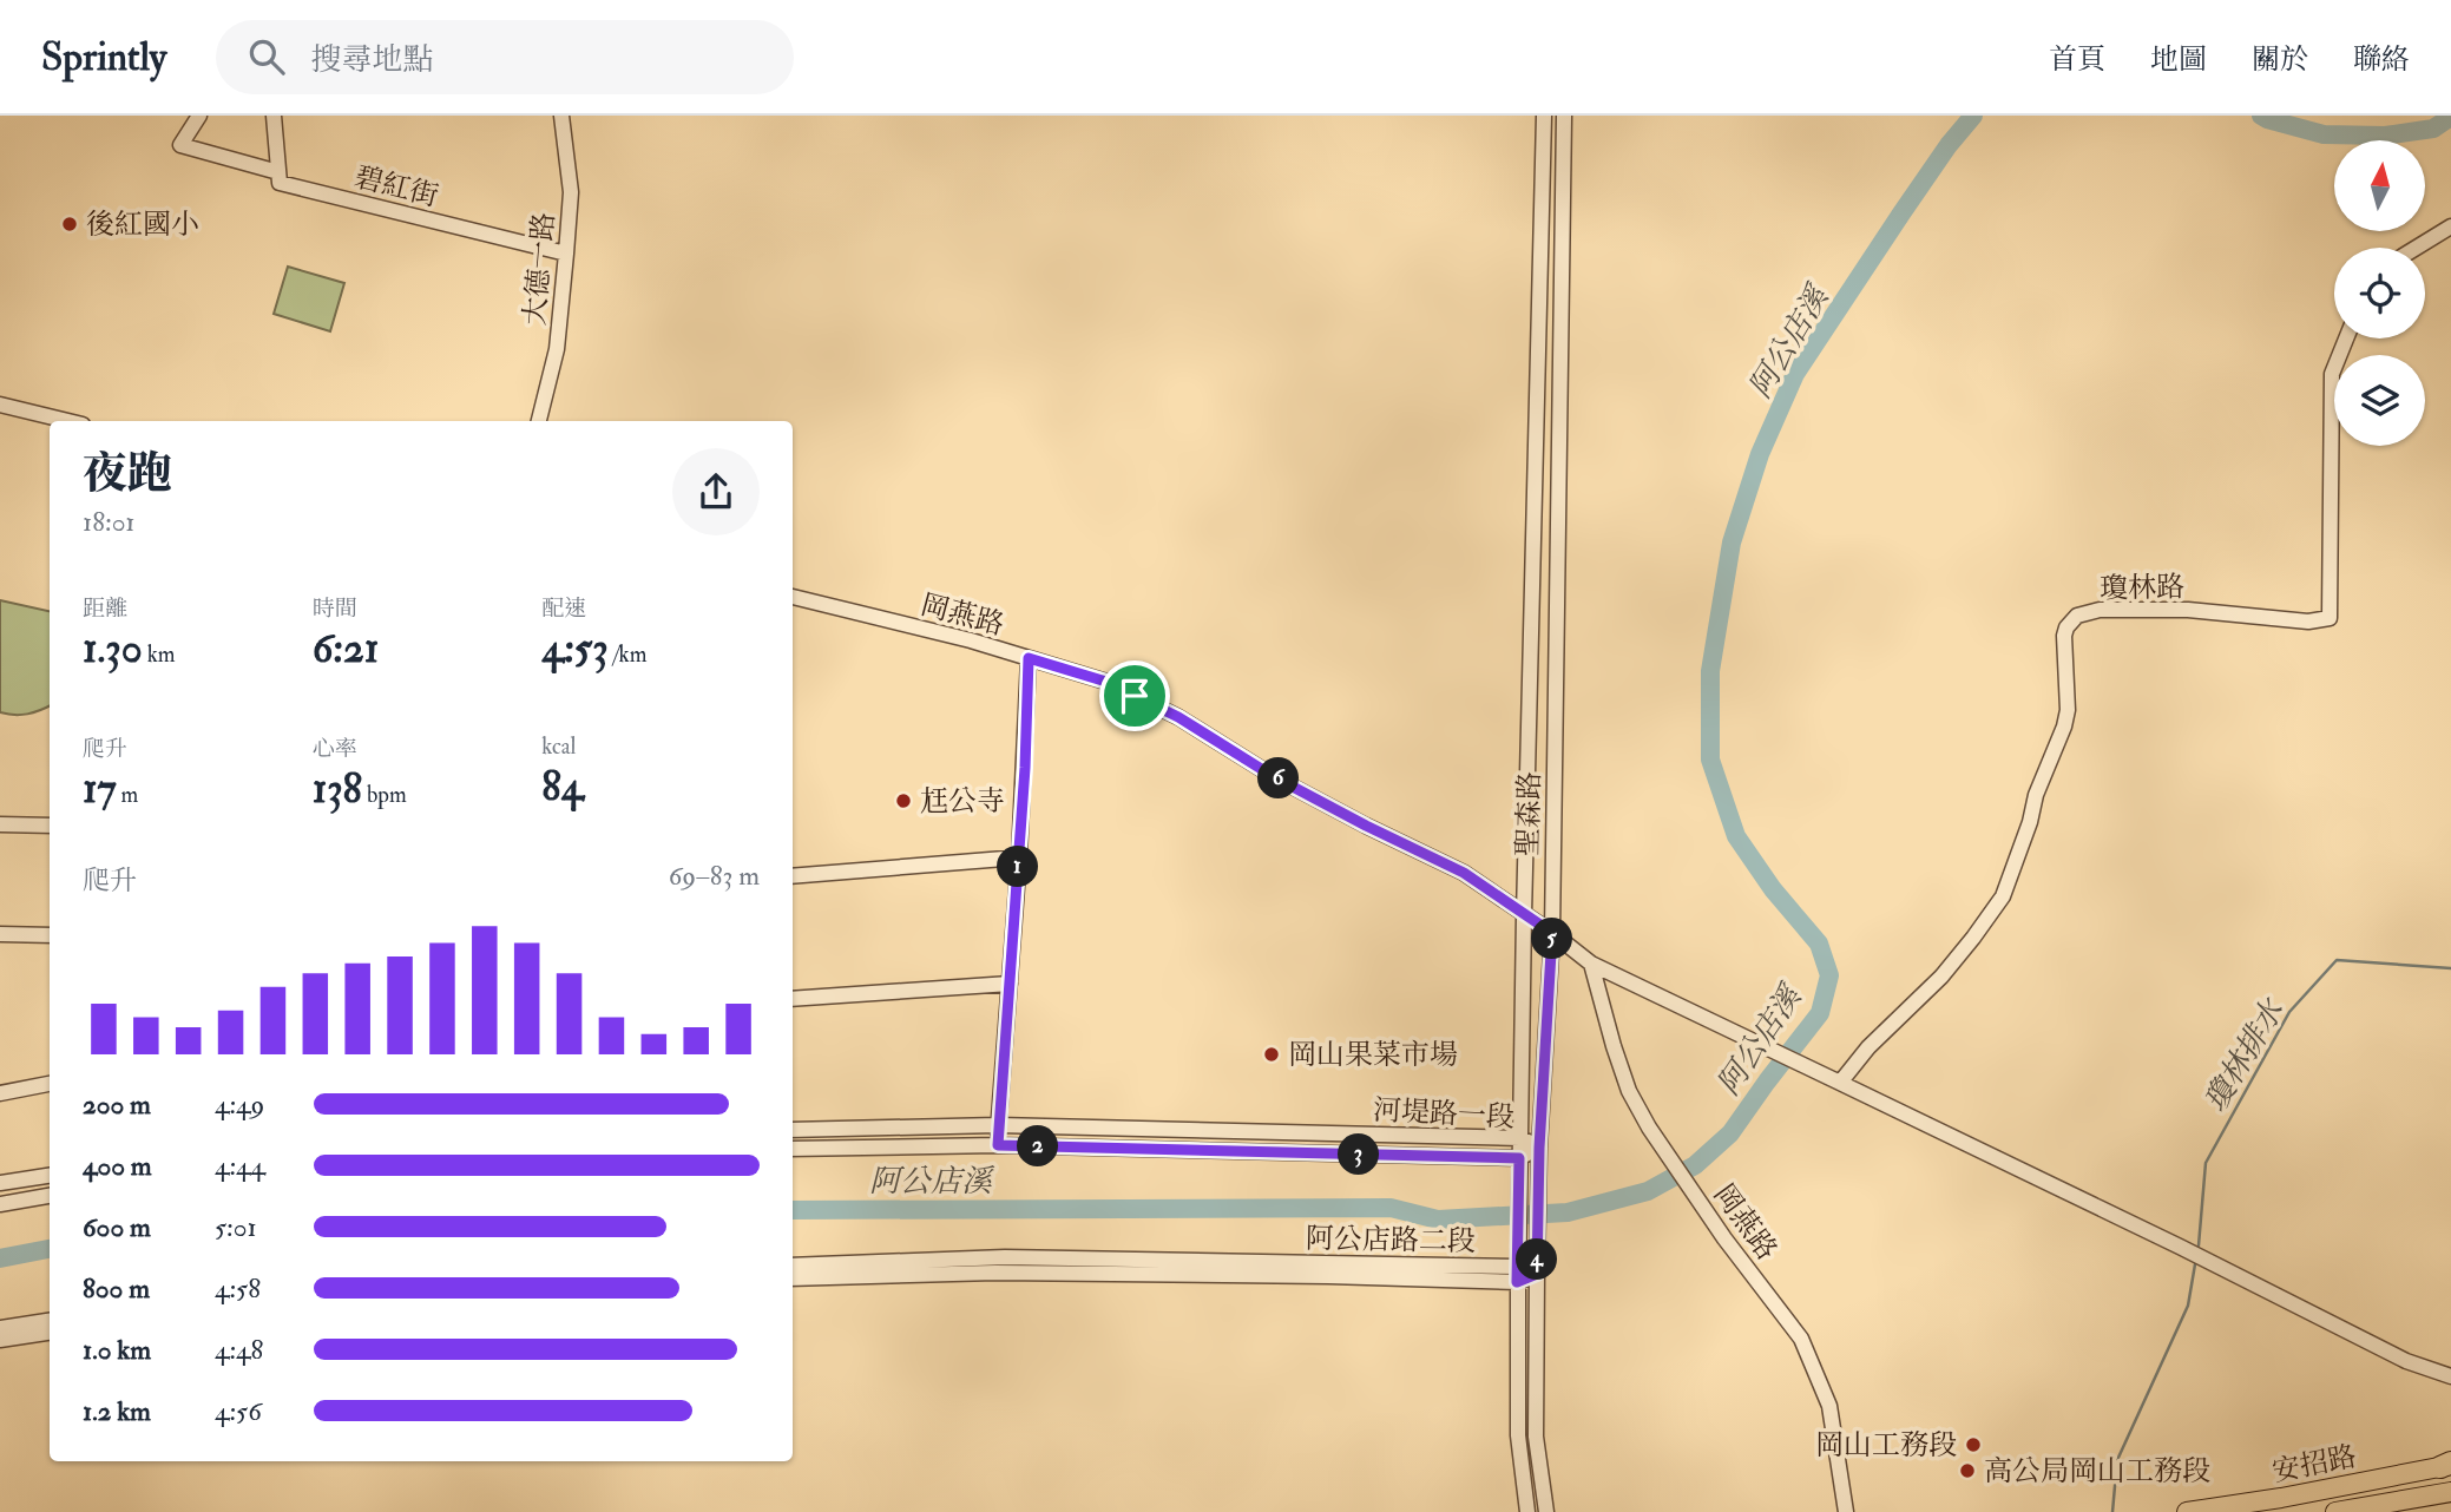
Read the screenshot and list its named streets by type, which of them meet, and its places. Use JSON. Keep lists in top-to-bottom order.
{
  "streets": {
    "main road": ["安招路"],
    "street": [
      "碧紅街",
      "大德一路",
      "瓊林路",
      "岡燕路",
      "聖森路",
      "河堤路一段",
      "阿公店路二段"
    ]
  },
  "crossings": [
    ["碧紅街", "大德一路"],
    ["瓊林路", "岡燕路"],
    ["岡燕路", "聖森路"],
    ["聖森路", "河堤路一段"],
    ["聖森路", "阿公店路二段"]
  ],
  "water": ["阿公店溪", "瓊林排水"],
  "places": [
    "後紅國小",
    "尪公寺",
    "岡山果菜市場",
    "岡山工務段",
    "高公局岡山工務段"
  ],
  "north": "top",
  "page": {
    "header": "Sprintly",
    "search": "搜尋地點",
    "nav": [
      "首頁",
      "地圖",
      "關於",
      "聯絡"
    ],
    "heading": ["夜跑", "18:01"],
    "stats": [
      ["距離", "1.30 km"],
      ["時間", "6:21"],
      ["配速", "4:53 /km"],
      ["爬升", "17 m"],
      ["心率", "138 bpm"],
      ["kcal", "84"]
    ],
    "pins": [
      "6",
      "1",
      "5",
      "2",
      "3",
      "4"
    ],
    "chart": ["爬升", "69–83 m"],
    "list": [
      {
        "name": "200 m",
        "note": "4:49"
      },
      {
        "name": "400 m",
        "note": "4:44"
      },
      {
        "name": "600 m",
        "note": "5:01"
      },
      {
        "name": "800 m",
        "note": "4:58"
      },
      {
        "name": "1.0 km",
        "note": "4:48"
      },
      {
        "name": "1.2 km",
        "note": "4:56"
      }
    ]
  }
}
